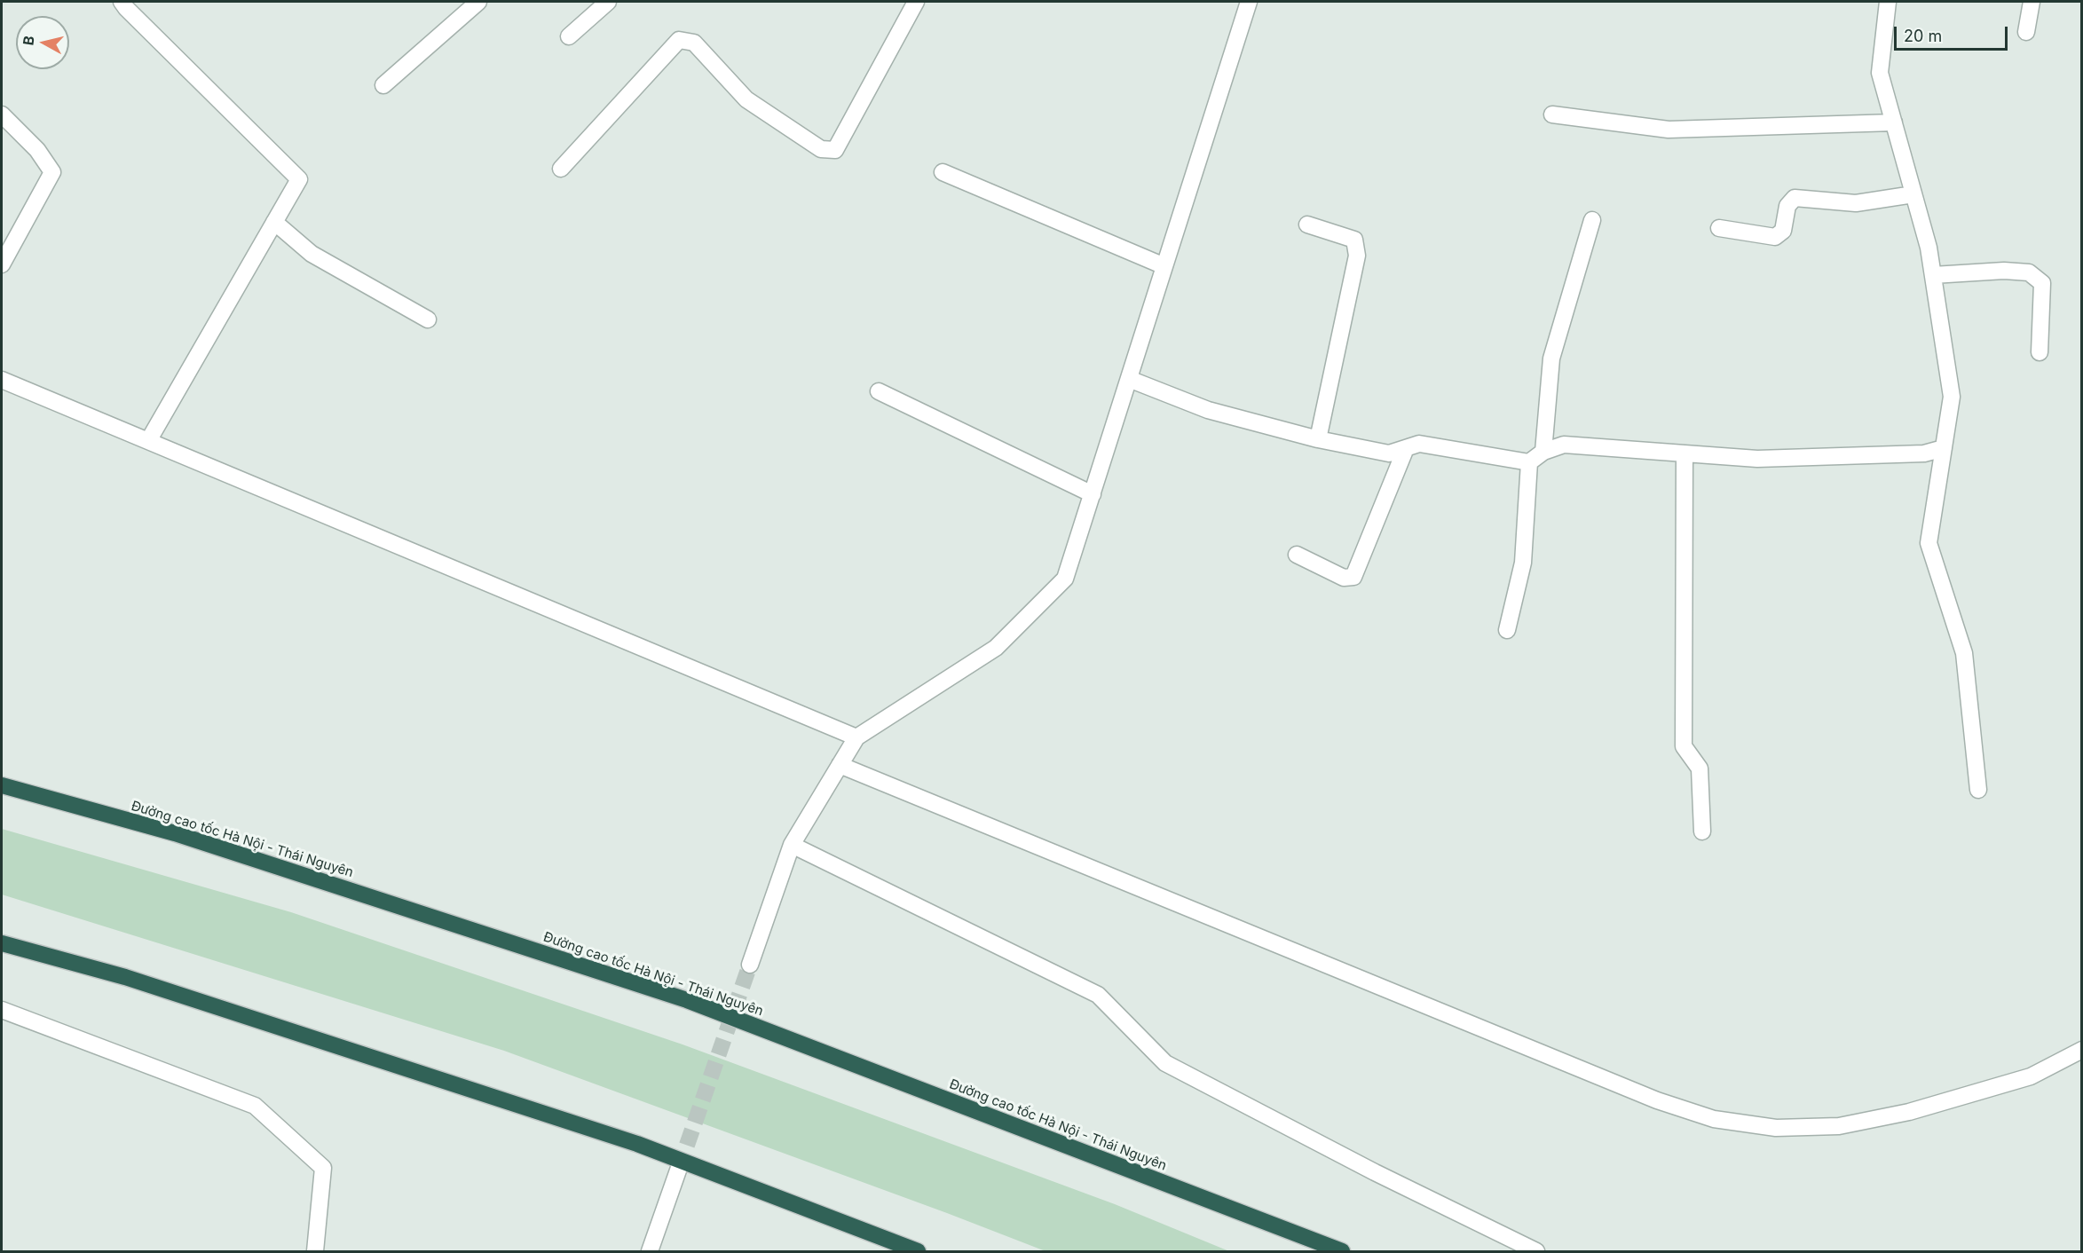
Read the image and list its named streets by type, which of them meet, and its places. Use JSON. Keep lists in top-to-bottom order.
{
  "streets": {
    "highway": ["Đường cao tốc Hà Nội - Thái Nguyên"]
  },
  "scale_bar": "20 m",
  "north": "left"
}
